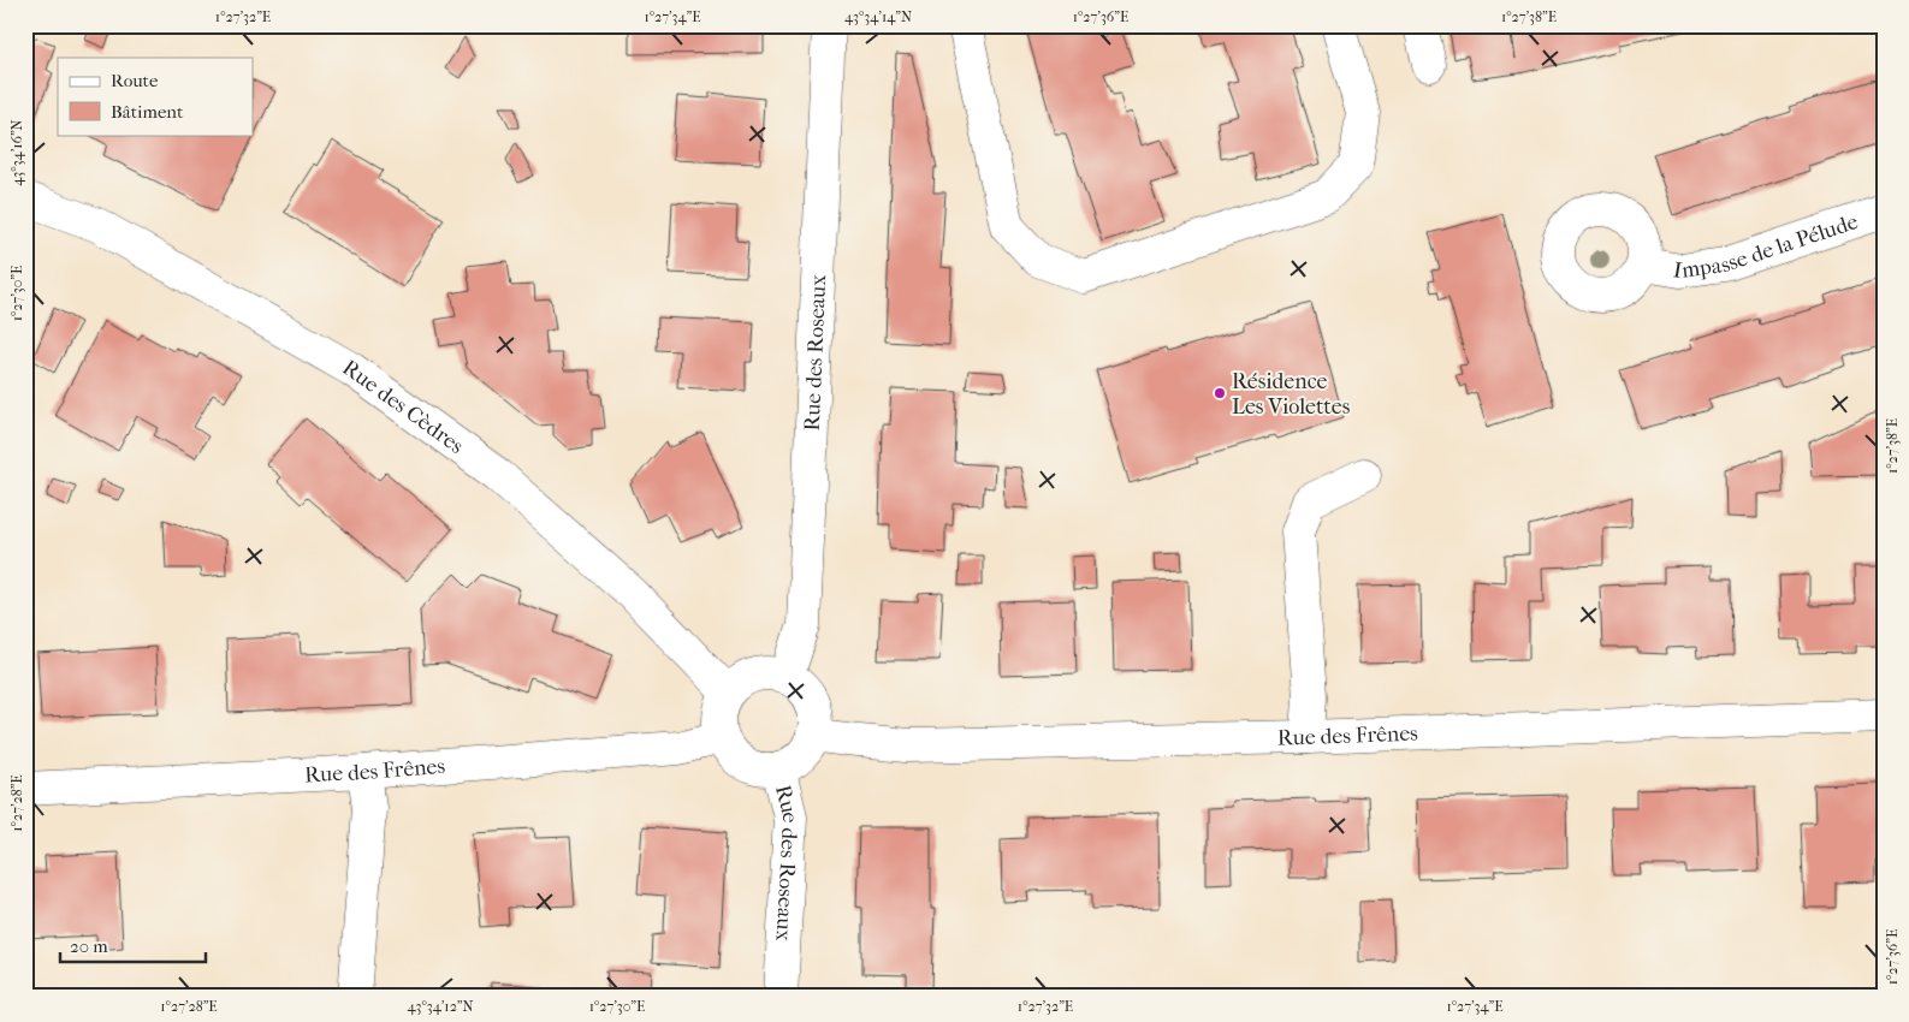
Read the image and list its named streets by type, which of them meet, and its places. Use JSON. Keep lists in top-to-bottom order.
{
  "streets": {
    "street": [
      "Impasse de la Pélude",
      "Rue des Roseaux",
      "Rue des Cèdres",
      "Rue des Frênes"
    ]
  },
  "crossings": [
    ["Rue des Roseaux", "Rue des Cèdres"],
    ["Rue des Roseaux", "Rue des Frênes"],
    ["Rue des Cèdres", "Rue des Frênes"]
  ],
  "places": ["Résidence Les Violettes"],
  "legend": ["Route", "Bâtiment"],
  "scale_bar": "20 m",
  "coordinates": [
    "1°27'32\"E",
    "1°27'34\"E",
    "43°34'14\"N",
    "1°27'36\"E",
    "1°27'38\"E",
    "43°34'16\"N",
    "1°27'30\"E",
    "1°27'28\"E",
    "43°34'12\"N"
  ]
}
